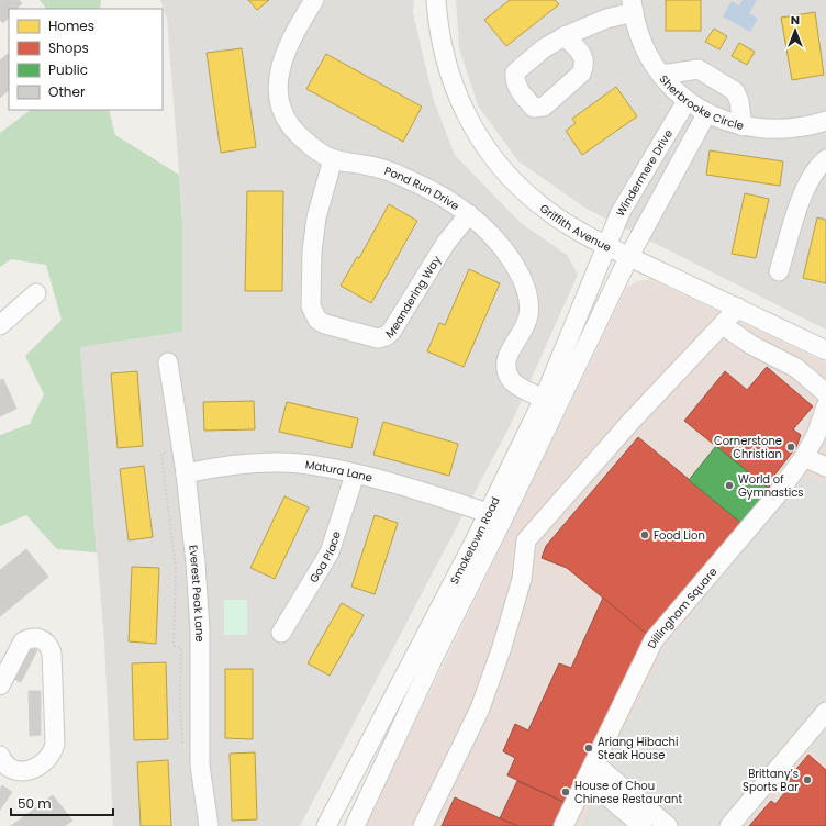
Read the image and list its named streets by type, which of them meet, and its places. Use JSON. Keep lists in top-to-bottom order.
{
  "streets": {
    "street": [
      "Sherbrooke Circle",
      "Windermere Drive",
      "Pond Run Drive",
      "Griffith Avenue",
      "Meandering Way",
      "Matura Lane",
      "Smoketown Road",
      "Goa Place",
      "Everest Peak Lane",
      "Dillingham Square"
    ]
  },
  "crossings": [
    ["Sherbrooke Circle", "Windermere Drive"],
    ["Windermere Drive", "Griffith Avenue"],
    ["Windermere Drive", "Smoketown Road"],
    ["Pond Run Drive", "Meandering Way"],
    ["Pond Run Drive", "Smoketown Road"],
    ["Griffith Avenue", "Smoketown Road"],
    ["Matura Lane", "Smoketown Road"],
    ["Matura Lane", "Goa Place"],
    ["Matura Lane", "Everest Peak Lane"]
  ],
  "places": [
    "Cornerstone Christian",
    "World of Gymnastics",
    "Food Lion",
    "Ariang Hibachi Steak House",
    "Brittany’s Sports Bar",
    "House of Chou Chinese Restaurant"
  ],
  "legend": [
    "Homes",
    "Shops",
    "Public",
    "Other"
  ],
  "scale_bar": "50 m",
  "north": "top"
}
